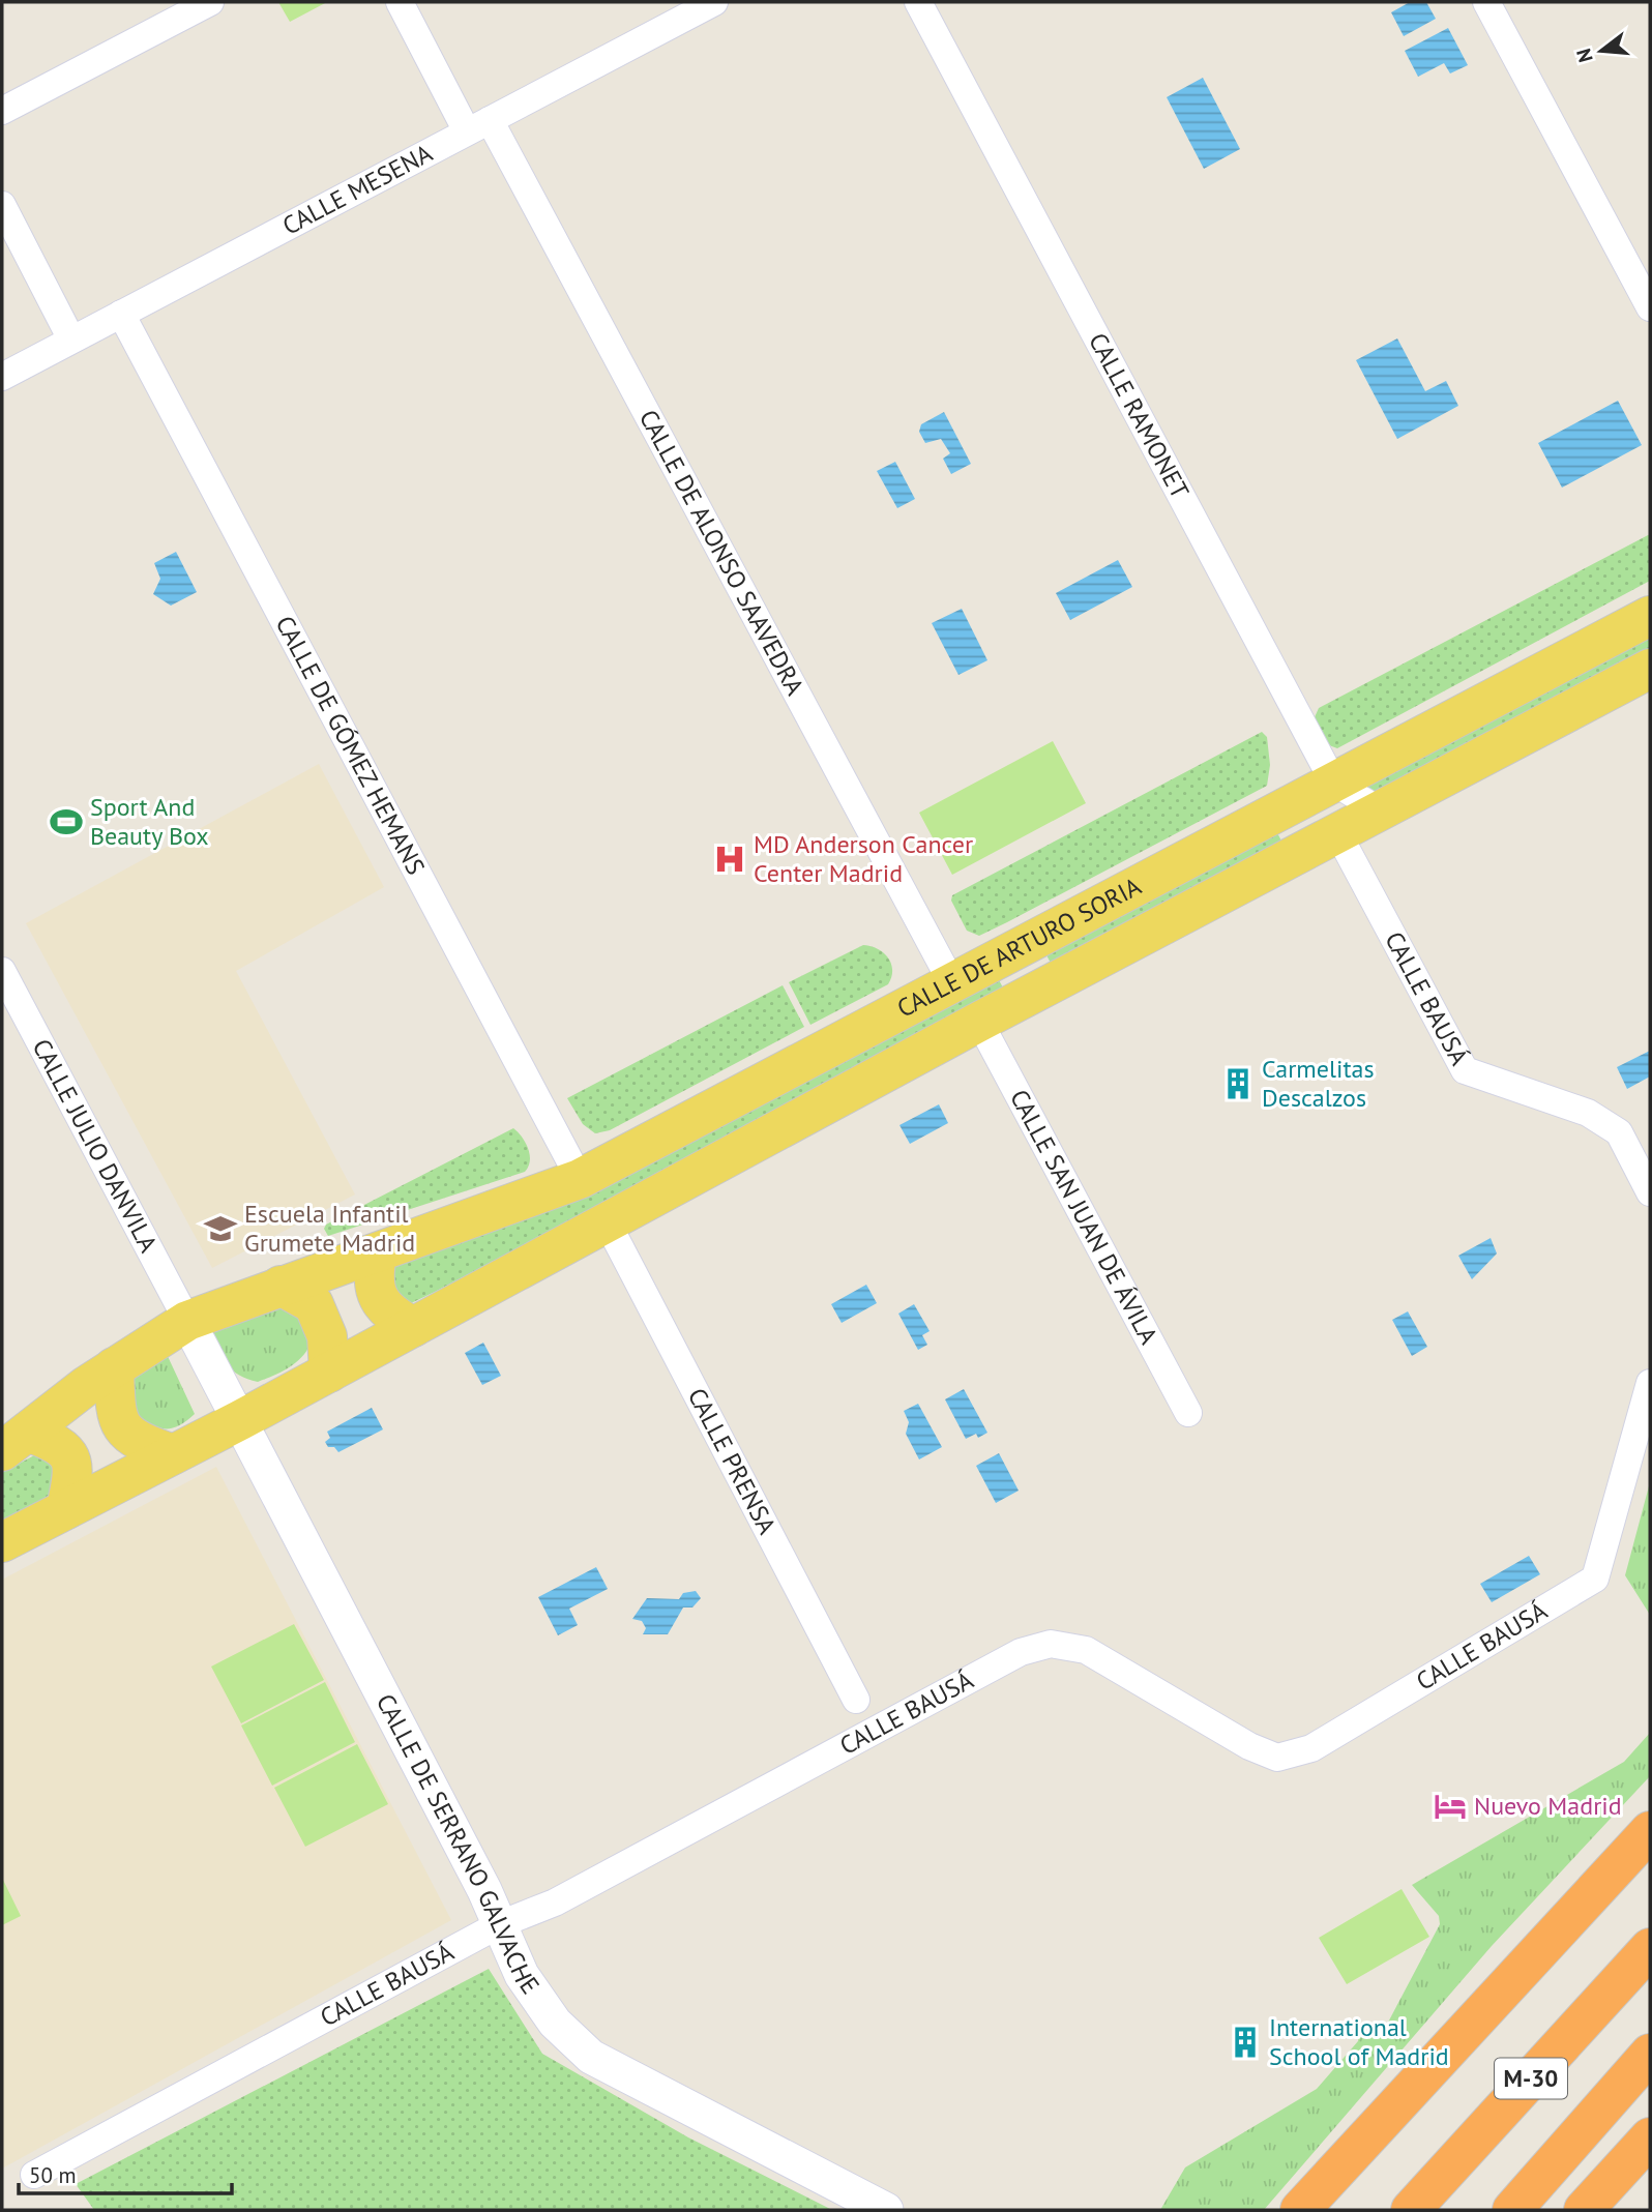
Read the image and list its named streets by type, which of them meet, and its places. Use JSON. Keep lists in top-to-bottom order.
{
  "streets": {
    "highway": ["M-30"],
    "main road": ["CALLE DE ARTURO SORIA"],
    "street": [
      "CALLE MESENA",
      "CALLE RAMONET",
      "CALLE DE ALONSO SAAVEDRA",
      "CALLE DE GÓMEZ HEMANS",
      "CALLE BAUSÁ",
      "CALLE JULIO DANVILA",
      "CALLE SAN JUAN DE ÁVILA",
      "CALLE PRENSA",
      "CALLE DE SERRANO GALVACHE"
    ]
  },
  "crossings": [
    ["CALLE MESENA", "CALLE DE ALONSO SAAVEDRA"],
    ["CALLE MESENA", "CALLE DE GÓMEZ HEMANS"],
    ["CALLE RAMONET", "CALLE DE ARTURO SORIA"],
    ["CALLE DE ALONSO SAAVEDRA", "CALLE DE ARTURO SORIA"],
    ["CALLE DE GÓMEZ HEMANS", "CALLE DE ARTURO SORIA"],
    ["CALLE DE ARTURO SORIA", "CALLE BAUSÁ"],
    ["CALLE DE ARTURO SORIA", "CALLE JULIO DANVILA"],
    ["CALLE DE ARTURO SORIA", "CALLE SAN JUAN DE ÁVILA"],
    ["CALLE DE ARTURO SORIA", "CALLE PRENSA"],
    ["CALLE DE ARTURO SORIA", "CALLE DE SERRANO GALVACHE"],
    ["CALLE BAUSÁ", "CALLE DE SERRANO GALVACHE"],
    ["CALLE JULIO DANVILA", "CALLE DE SERRANO GALVACHE"]
  ],
  "places": {
    "sports": ["Sport And Beauty Box"],
    "hospital": ["MD Anderson Cancer Center Madrid"],
    "building": ["Carmelitas Descalzos", "International School of Madrid"],
    "school or university": ["Escuela Infantil Grumete Madrid"],
    "hotel": ["Nuevo Madrid"]
  },
  "scale_bar": "50 m",
  "north": "left"
}
